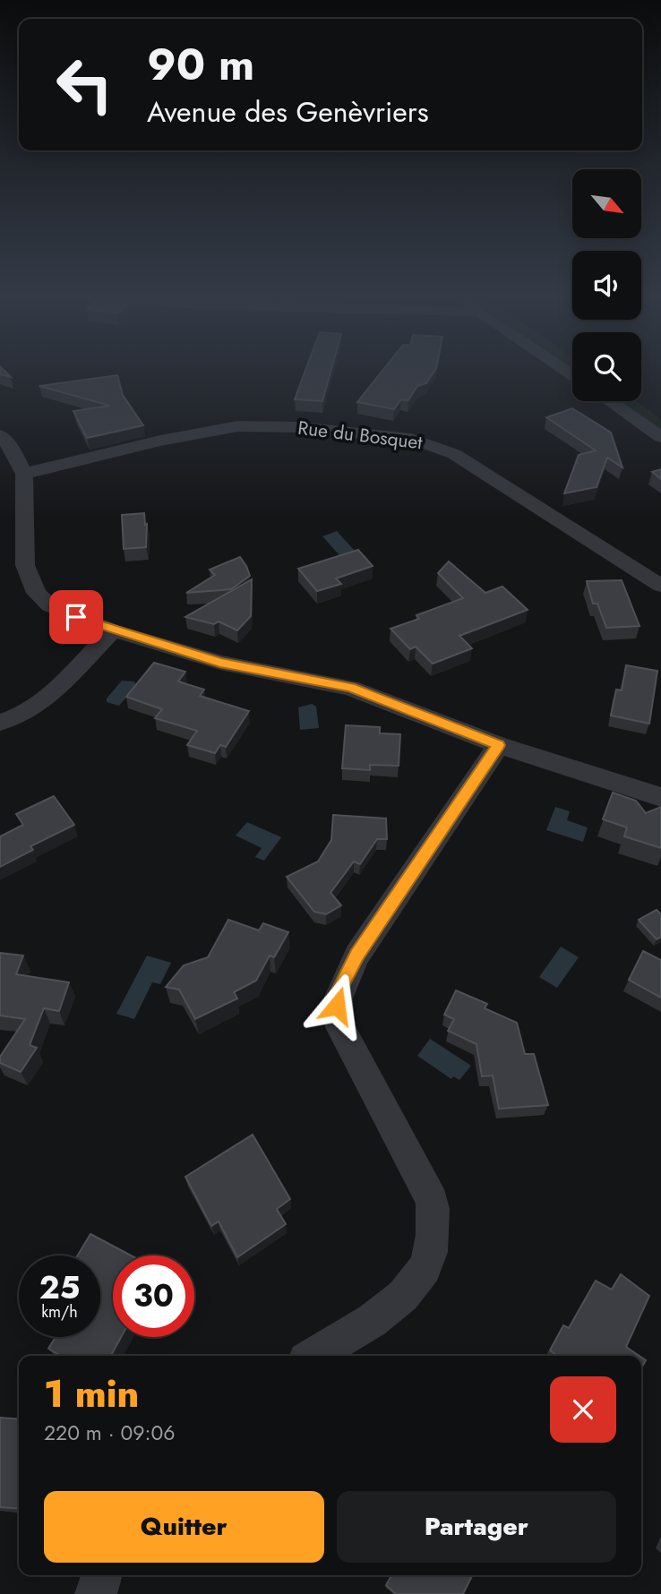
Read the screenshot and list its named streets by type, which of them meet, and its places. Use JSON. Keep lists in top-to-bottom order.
{
  "streets": {
    "street": ["Rue du Bosquet"]
  },
  "north": "bottom right",
  "page": {
    "turn": ["90 m", "Avenue des Genèvriers"],
    "speed": "25 km/h",
    "limit": "30",
    "heading": ["1 min", "220 m · 09:06"],
    "buttons": ["Quitter", "Partager"]
  }
}
